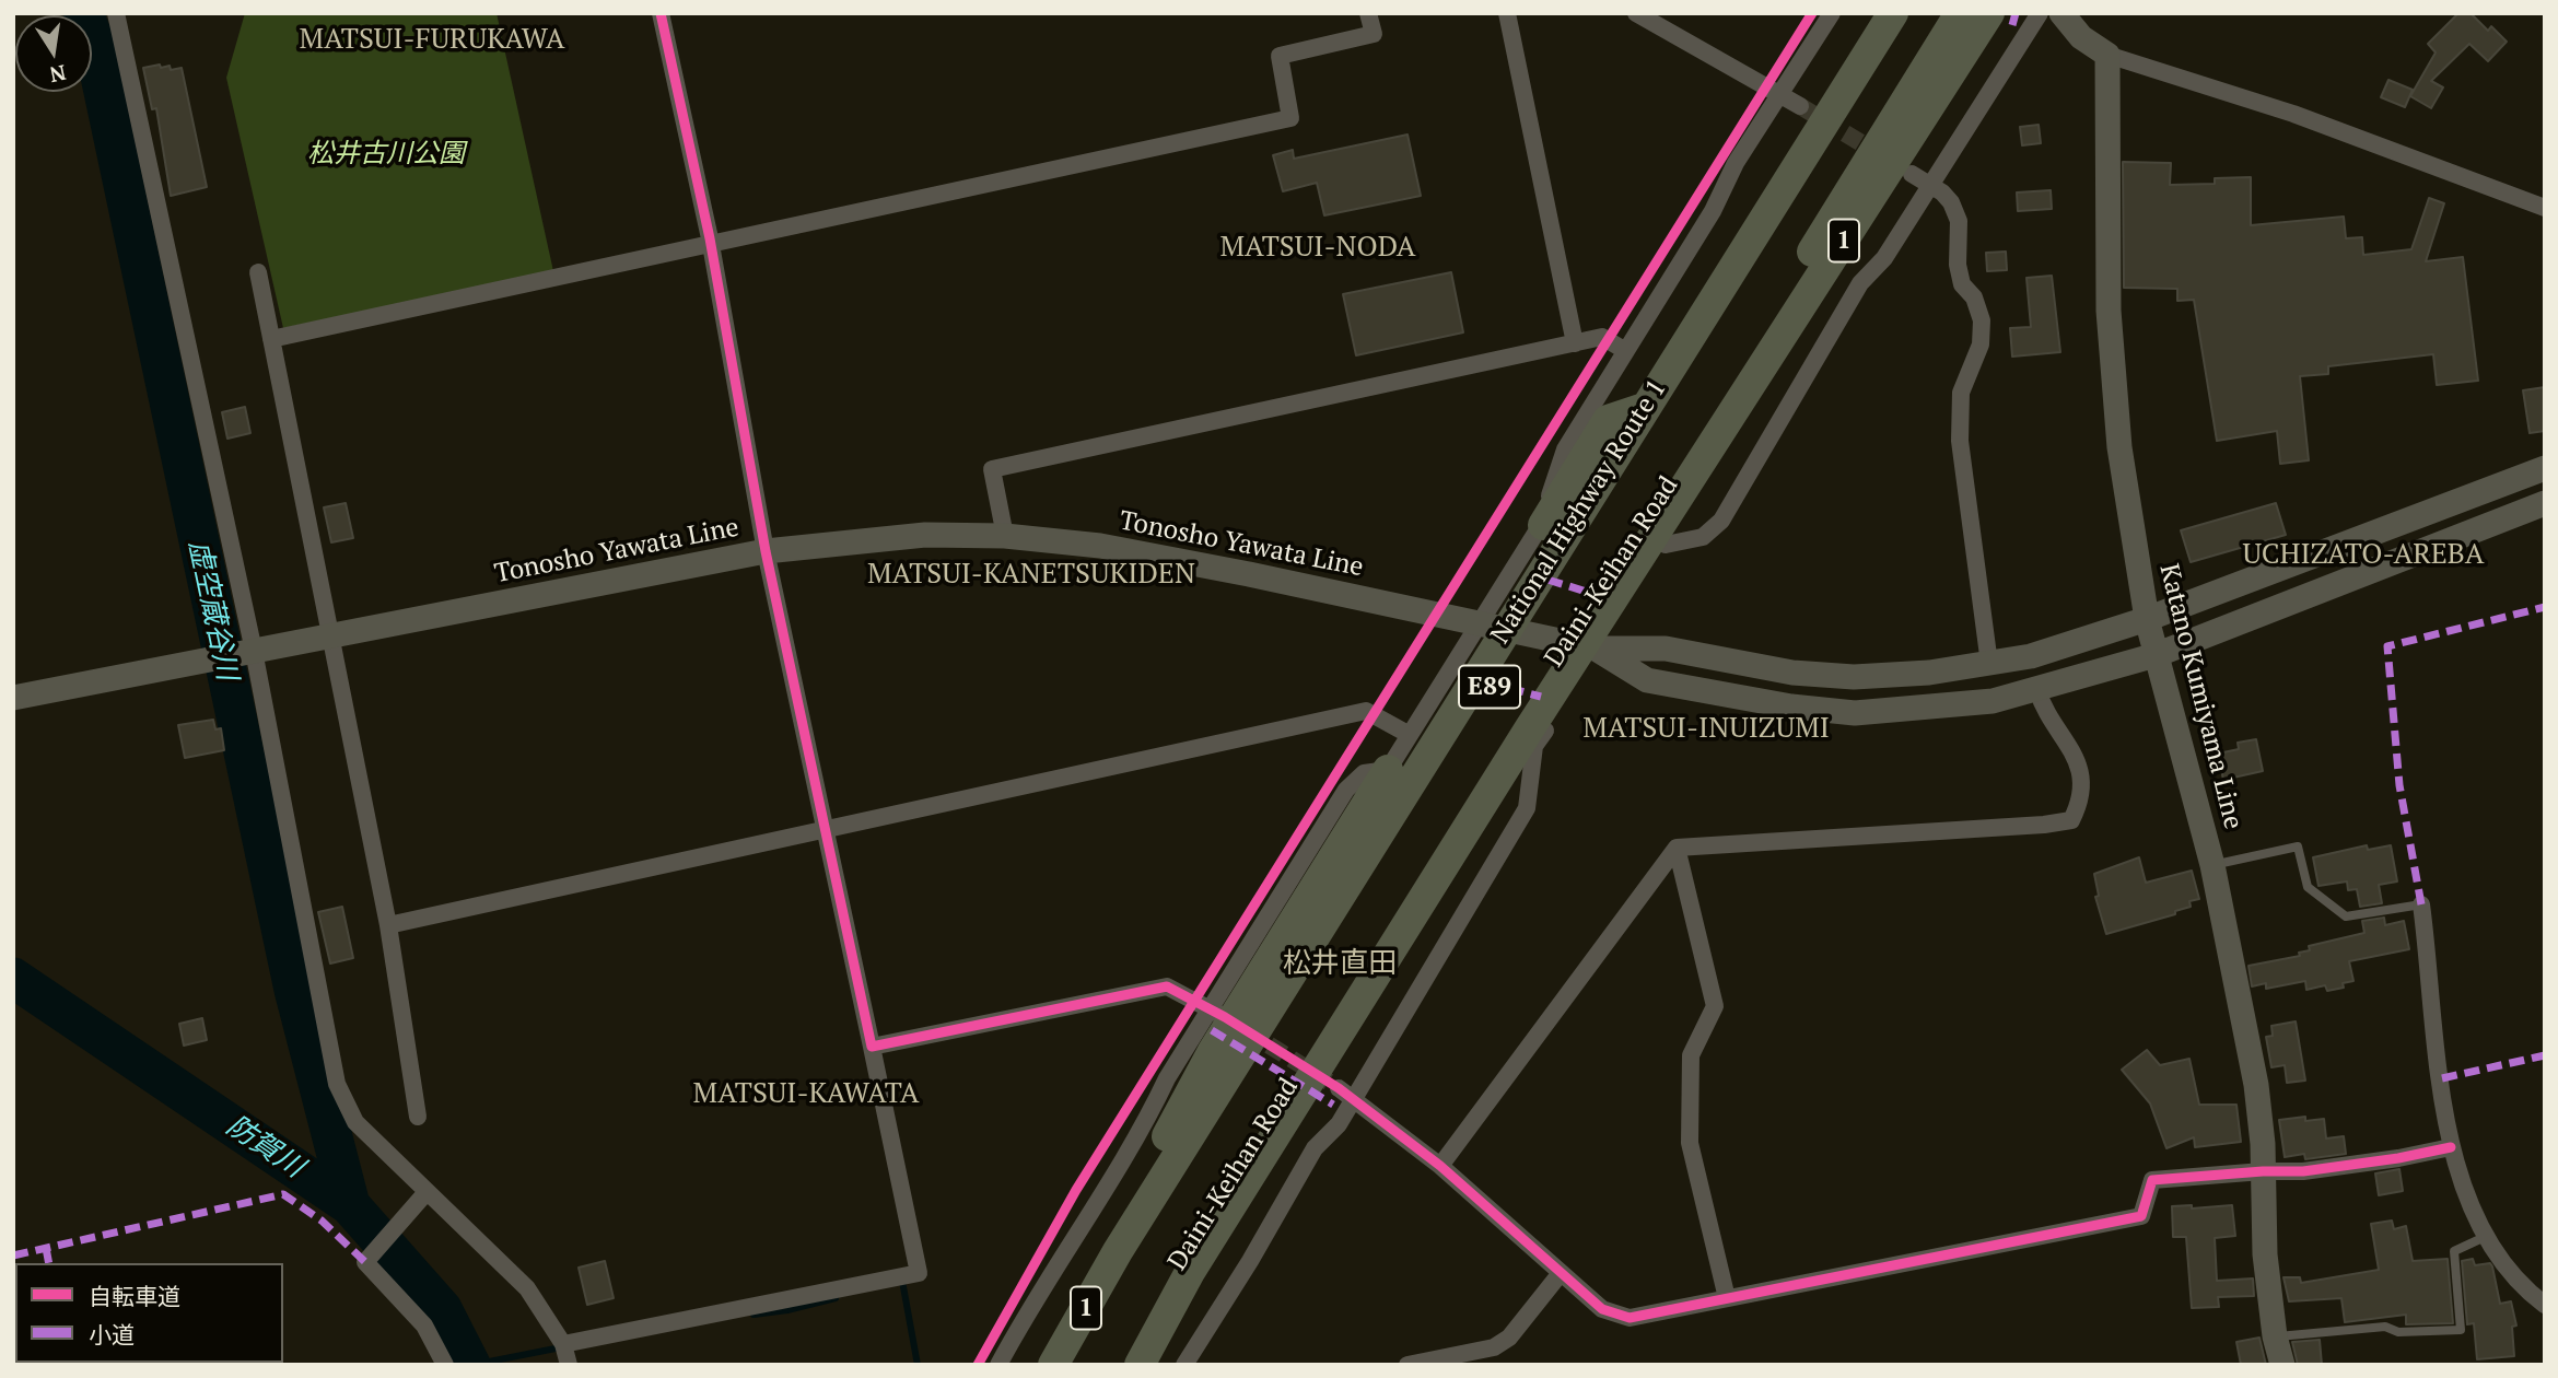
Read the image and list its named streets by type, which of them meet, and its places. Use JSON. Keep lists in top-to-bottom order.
{
  "streets": {
    "highway": [
      "1",
      "National Highway Route 1",
      "Daini-Keihan Road",
      "E89"
    ],
    "main road": ["Tonosho Yawata Line", "Katano Kumiyama Line"]
  },
  "crossings": [
    ["1", "Daini-Keihan Road"],
    ["National Highway Route 1", "Daini-Keihan Road"],
    ["Tonosho Yawata Line", "Katano Kumiyama Line"]
  ],
  "districts": [
    "MATSUI-FURUKAWA",
    "MATSUI-NODA",
    "UCHIZATO-AREBA",
    "MATSUI-KANETSUKIDEN",
    "MATSUI-INUIZUMI",
    "松井直田",
    "MATSUI-KAWATA"
  ],
  "water": ["虚空蔵谷川", "防賀川"],
  "parks": ["松井古川公園"],
  "legend": ["自転車道", "小道"],
  "north": "bottom"
}
